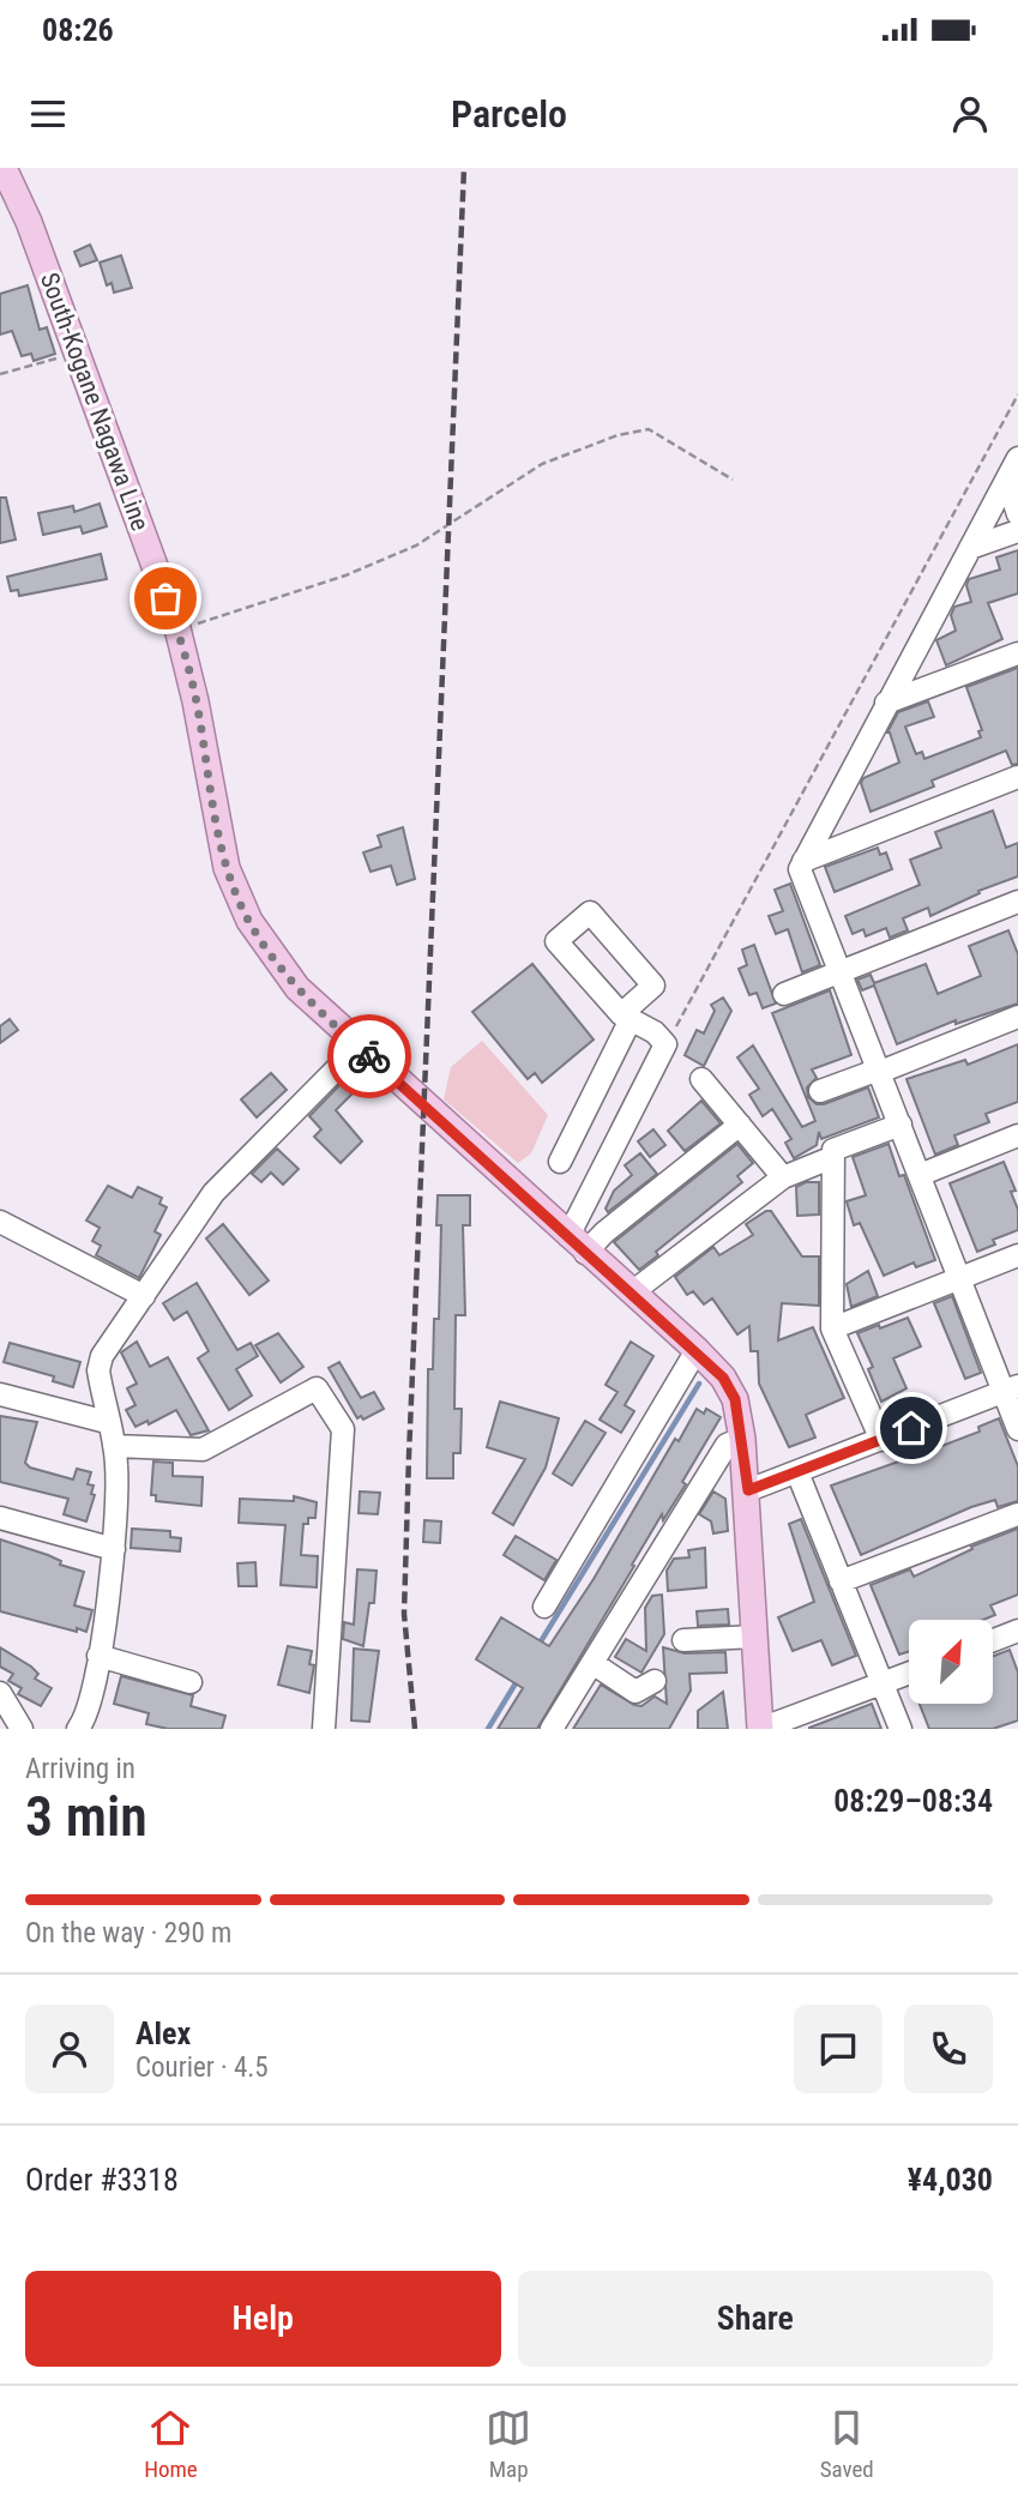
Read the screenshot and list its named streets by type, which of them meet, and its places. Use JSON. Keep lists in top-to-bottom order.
{
  "streets": {
    "main road": ["South-Kogane Nagawa Line"]
  },
  "north": "top right",
  "page": {
    "status": "08:26",
    "header": "Parcelo",
    "heading": ["3 min", "Arriving in", "08:29–08:34"],
    "panel": [
      "Alex",
      "Courier · 4.5",
      "Order #3318",
      "¥4,030"
    ],
    "bar": "On the way · 290 m",
    "buttons": ["Help", "Share"],
    "tabs": ["Home", "Map", "Saved"]
  }
}
